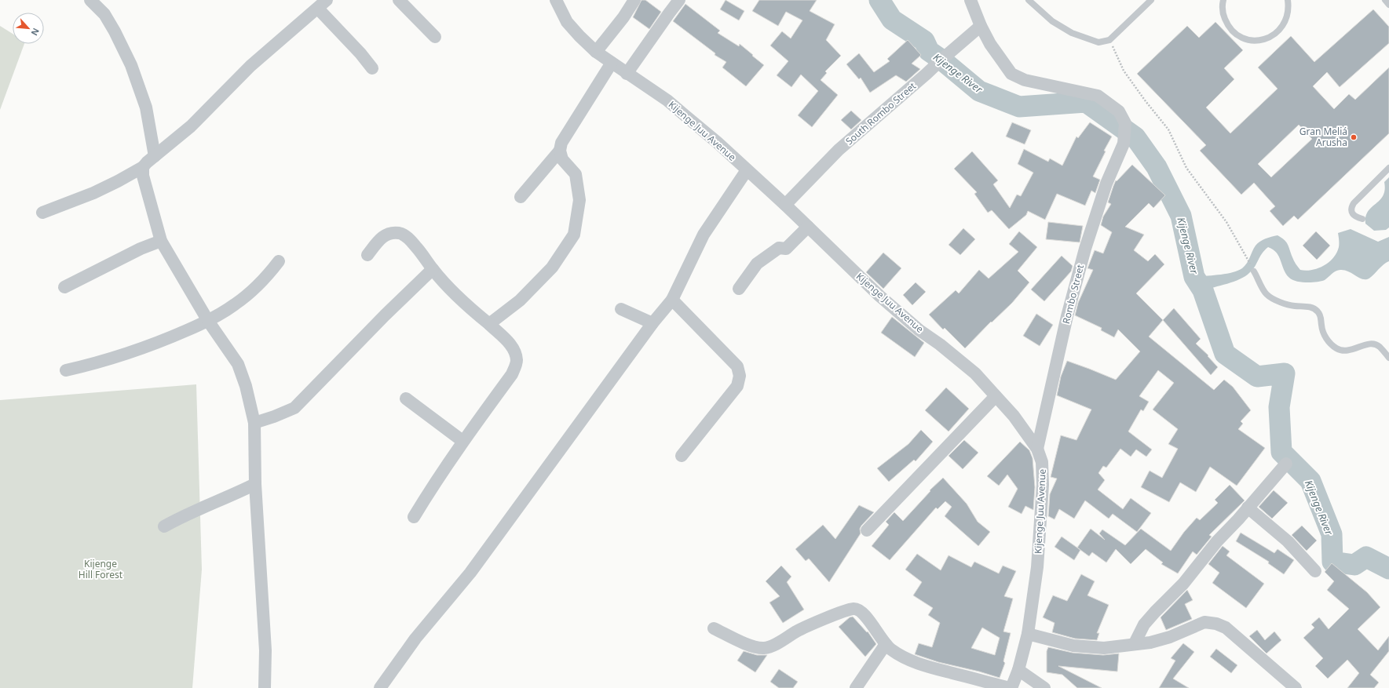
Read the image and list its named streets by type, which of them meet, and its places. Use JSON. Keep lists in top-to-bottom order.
{
  "streets": {
    "street": ["South Rombo Street", "Kijenge Juu Avenue", "Rombo Street"]
  },
  "crossings": [
    ["South Rombo Street", "Kijenge Juu Avenue"],
    ["South Rombo Street", "Rombo Street"],
    ["Kijenge Juu Avenue", "Rombo Street"]
  ],
  "water": ["Kijenge River"],
  "parks": ["Kijenge Hill Forest"],
  "places": ["Gran Meliá Arusha"],
  "north": "bottom right"
}
